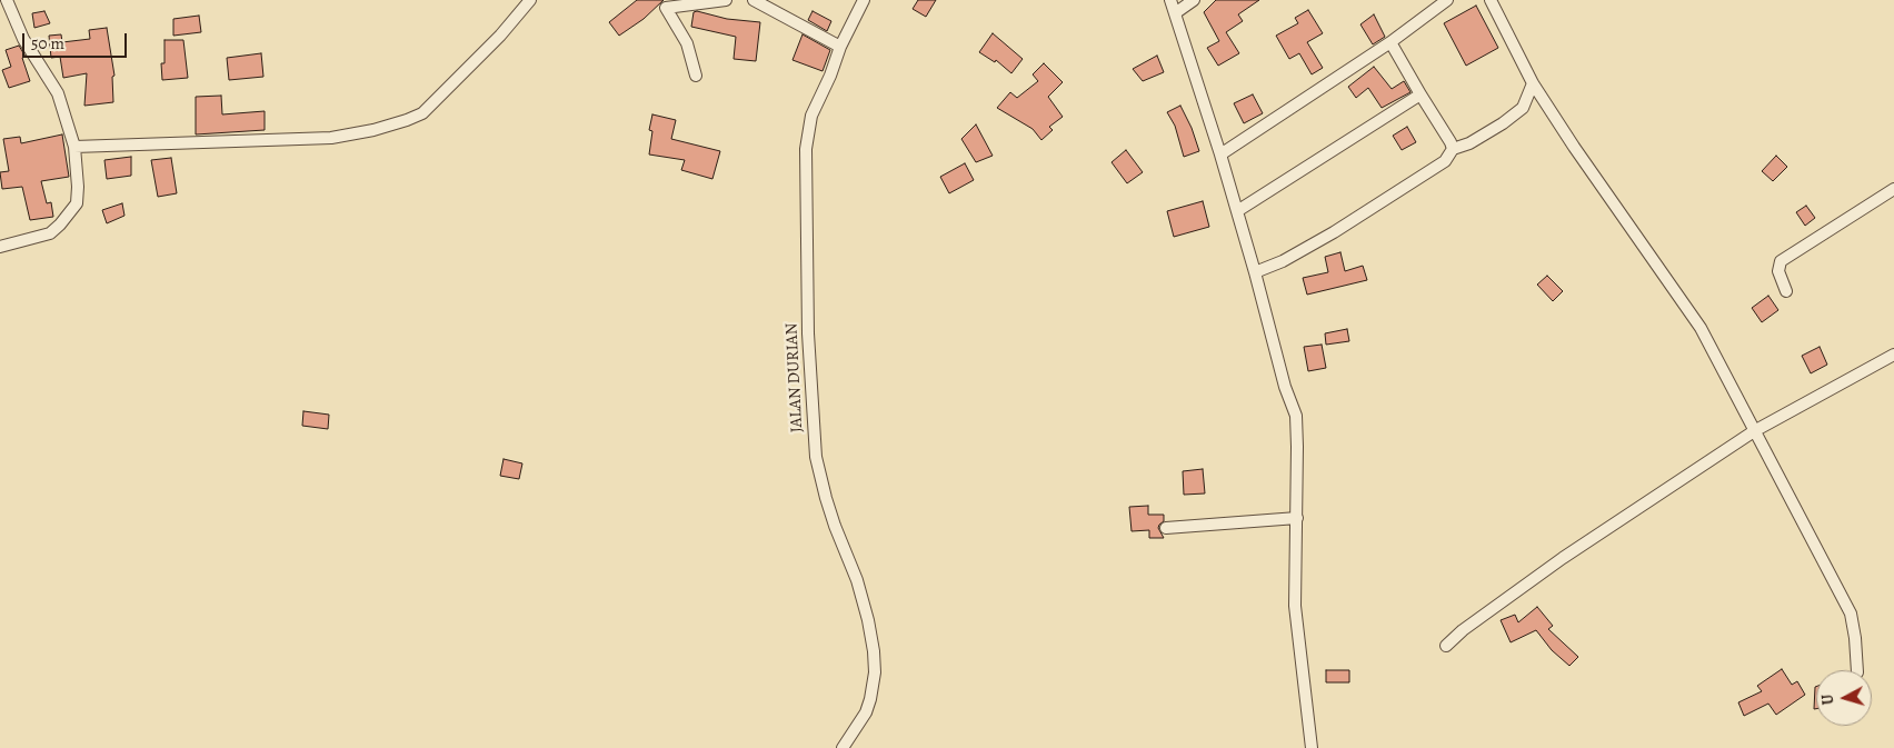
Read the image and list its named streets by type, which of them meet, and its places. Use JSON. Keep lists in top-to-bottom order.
{
  "streets": {
    "street": ["JALAN DURIAN"]
  },
  "scale_bar": "50 m",
  "north": "left"
}
